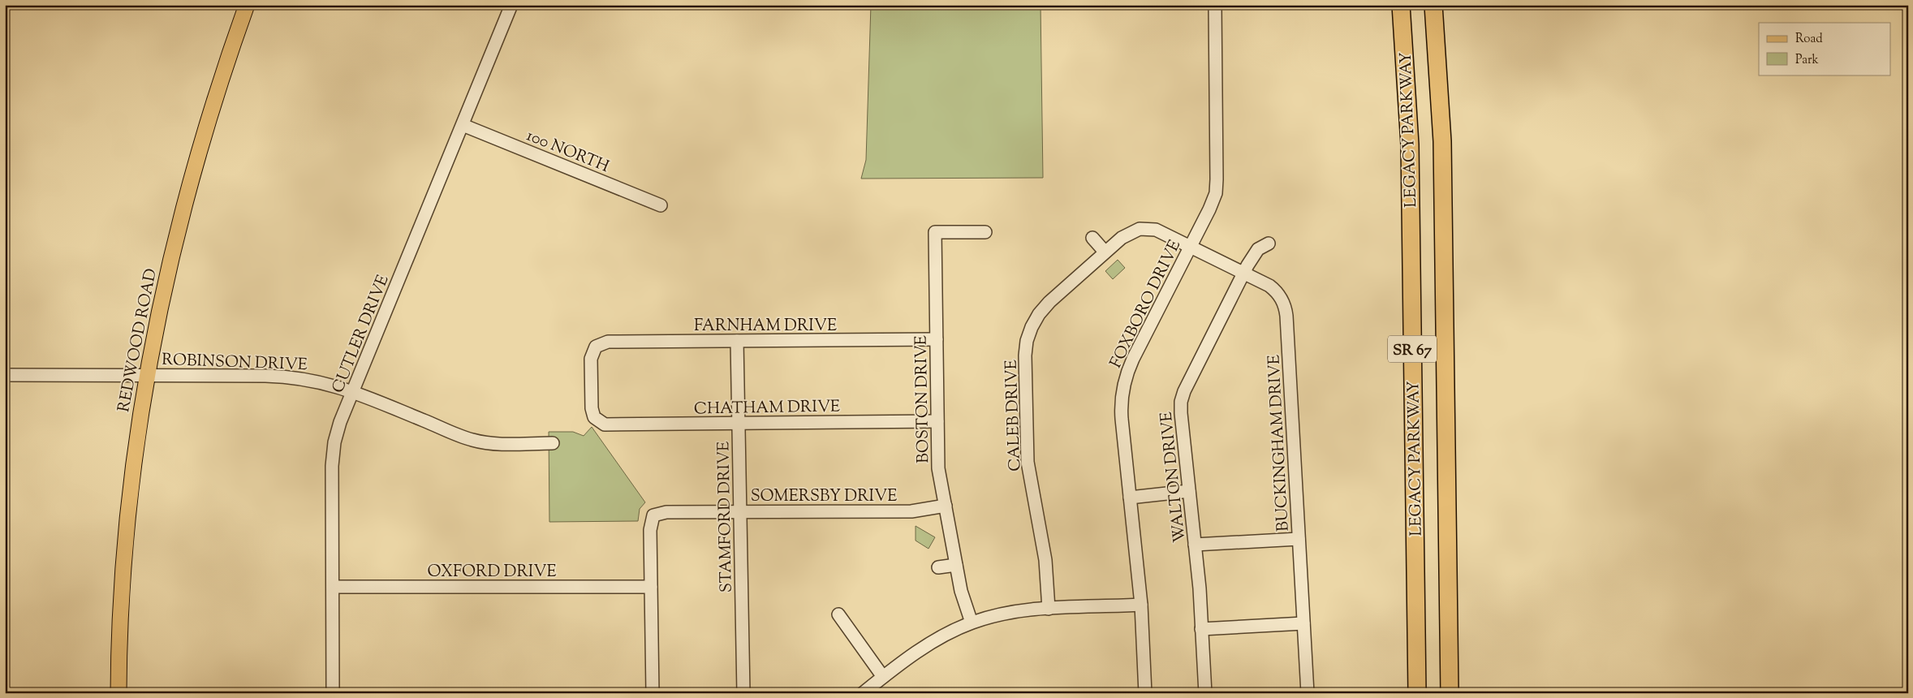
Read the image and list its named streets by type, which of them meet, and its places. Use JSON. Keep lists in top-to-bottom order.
{
  "streets": {
    "highway": ["LEGACY PARKWAY", "SR 67"],
    "main road": ["REDWOOD ROAD"],
    "street": [
      "100 NORTH",
      "FOXBORO DRIVE",
      "FARNHAM DRIVE",
      "CUTLER DRIVE",
      "ROBINSON DRIVE",
      "BOSTON DRIVE",
      "CHATHAM DRIVE",
      "CALEB DRIVE",
      "BUCKINGHAM DRIVE",
      "WALTON DRIVE",
      "SOMERSBY DRIVE",
      "STAMFORD DRIVE",
      "OXFORD DRIVE"
    ]
  },
  "crossings": [
    ["100 NORTH", "CUTLER DRIVE"],
    ["FOXBORO DRIVE", "CALEB DRIVE"],
    ["FOXBORO DRIVE", "BUCKINGHAM DRIVE"],
    ["FARNHAM DRIVE", "BOSTON DRIVE"],
    ["FARNHAM DRIVE", "CHATHAM DRIVE"],
    ["FARNHAM DRIVE", "STAMFORD DRIVE"],
    ["CUTLER DRIVE", "ROBINSON DRIVE"],
    ["CUTLER DRIVE", "OXFORD DRIVE"],
    ["REDWOOD ROAD", "ROBINSON DRIVE"],
    ["BOSTON DRIVE", "CHATHAM DRIVE"],
    ["BOSTON DRIVE", "SOMERSBY DRIVE"],
    ["CHATHAM DRIVE", "STAMFORD DRIVE"],
    ["CALEB DRIVE", "BUCKINGHAM DRIVE"],
    ["BUCKINGHAM DRIVE", "WALTON DRIVE"],
    ["SOMERSBY DRIVE", "STAMFORD DRIVE"],
    ["SOMERSBY DRIVE", "OXFORD DRIVE"]
  ],
  "legend": ["Road", "Park"]
}
